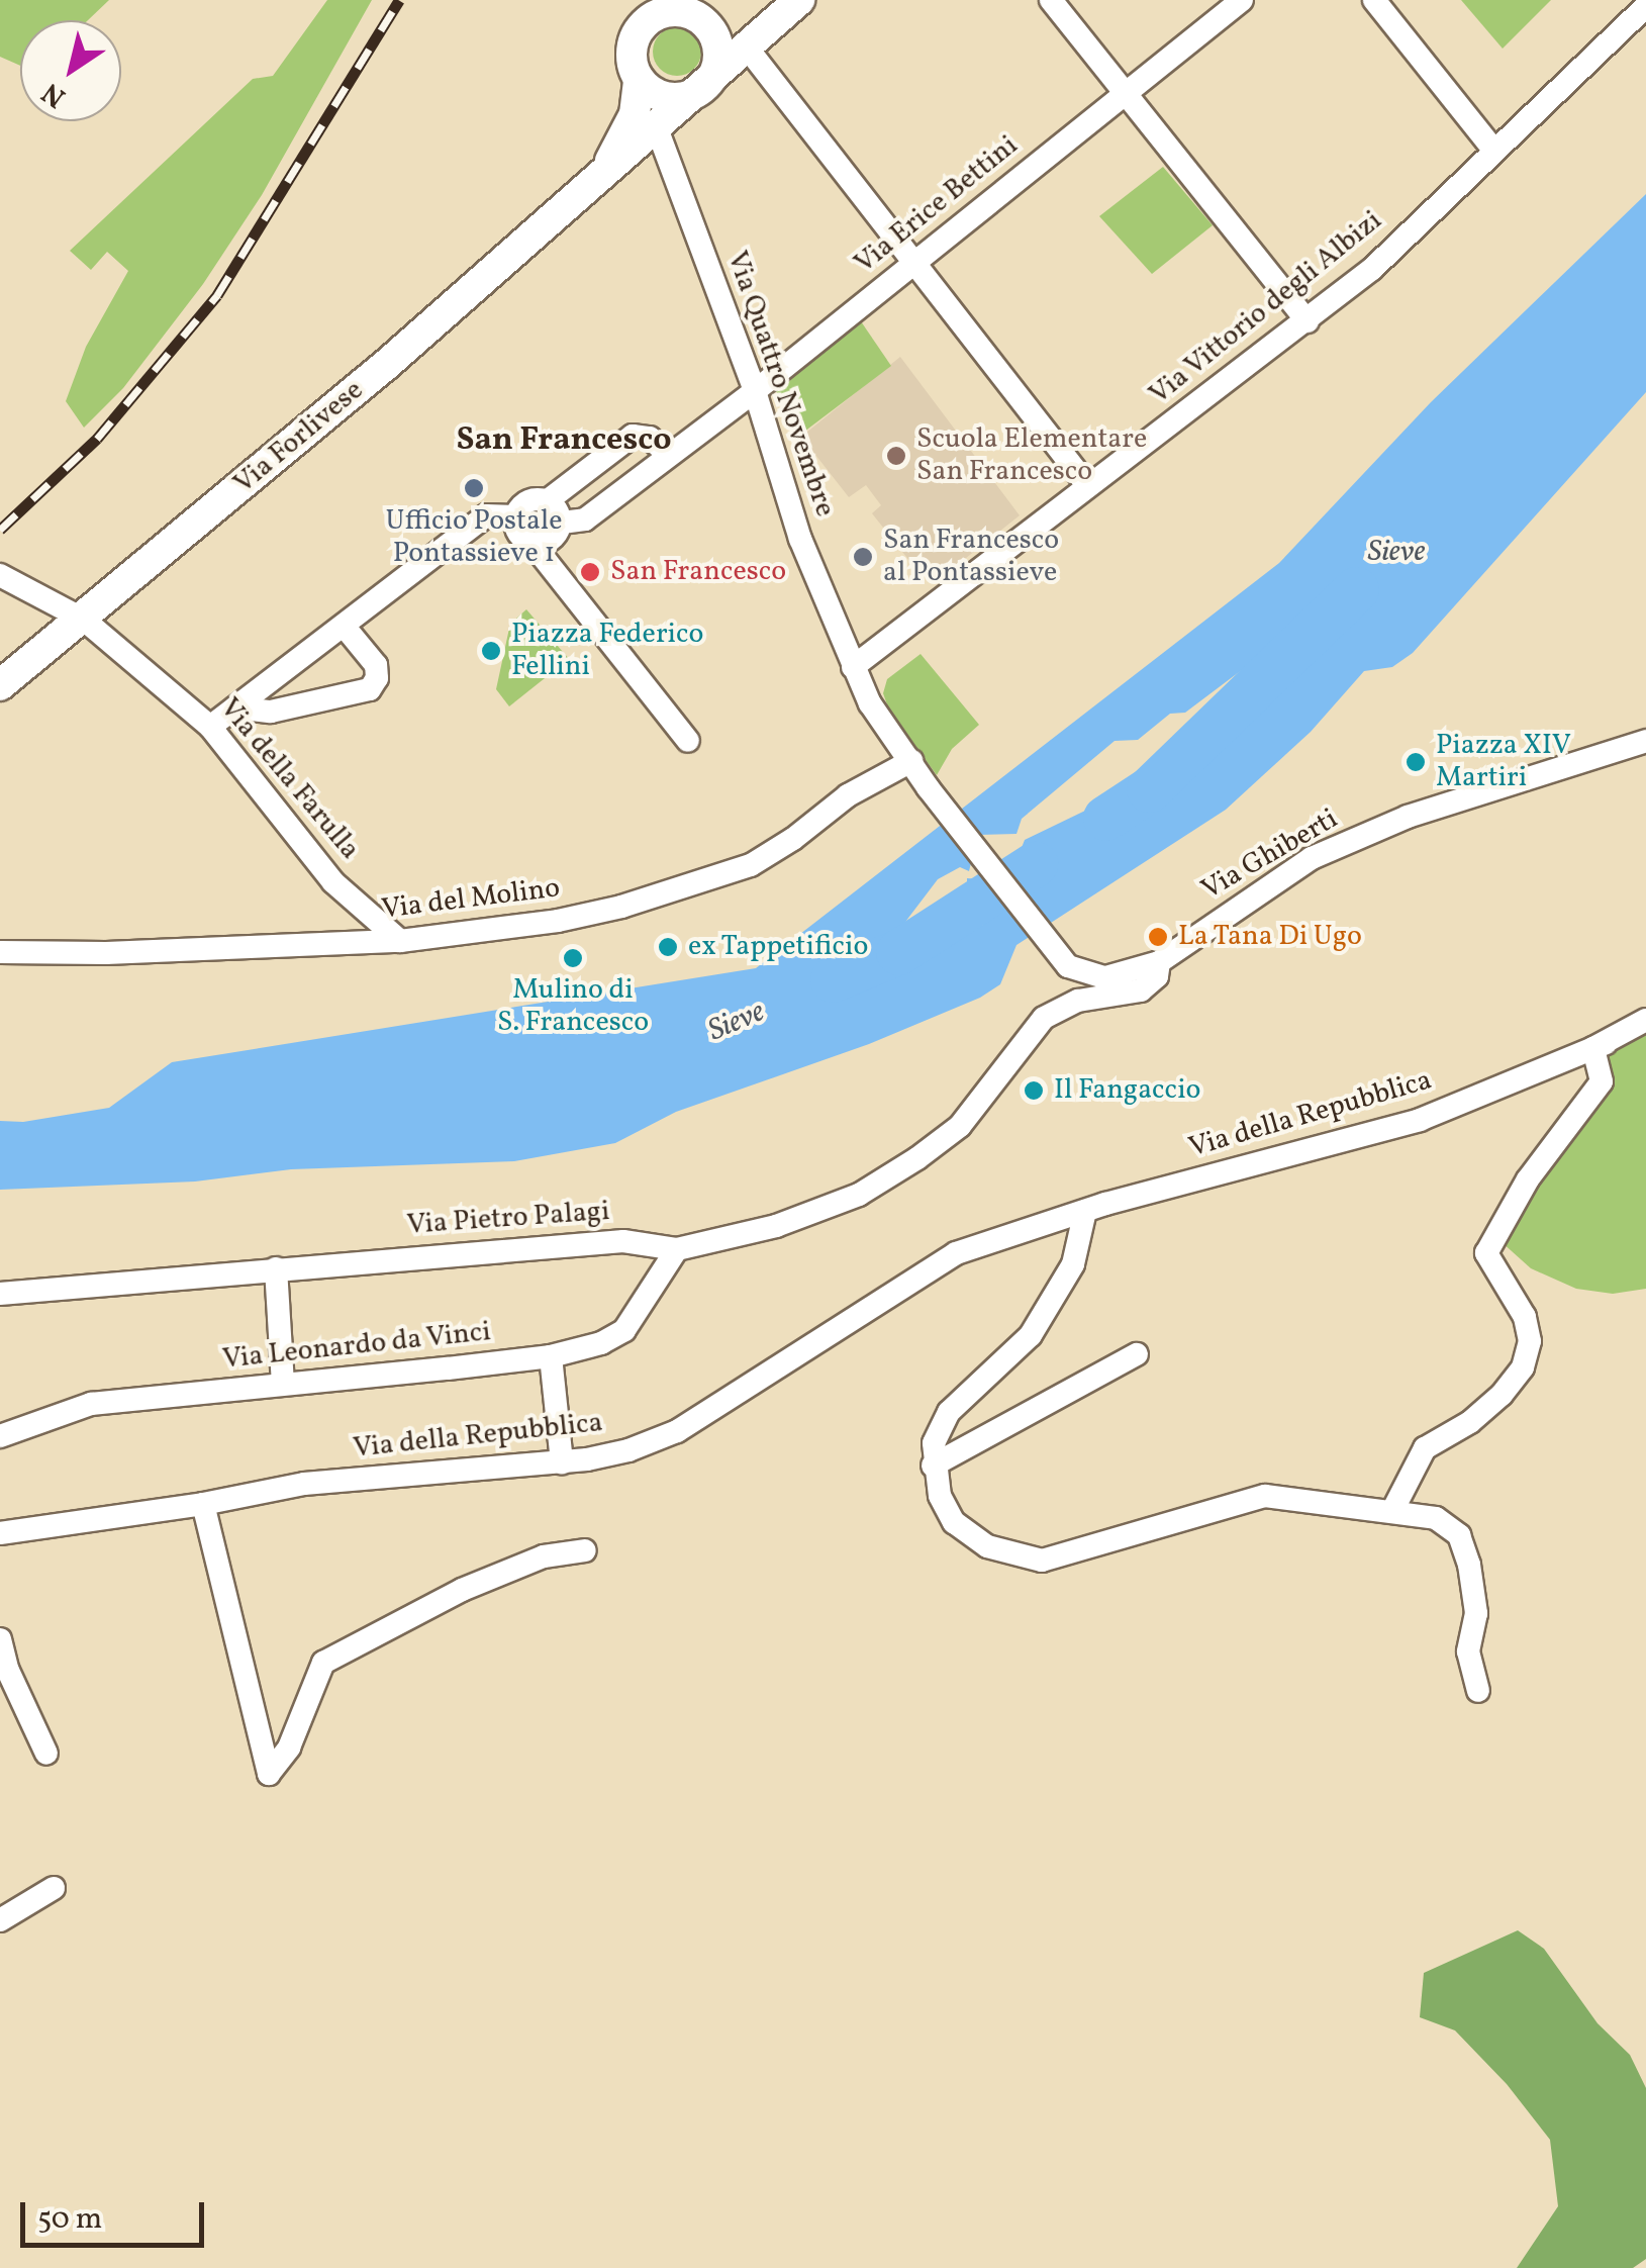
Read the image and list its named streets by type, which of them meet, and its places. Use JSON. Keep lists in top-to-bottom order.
{
  "streets": {
    "street": [
      "Via Erice Bettini",
      "Via Vittorio degli Albizi",
      "Via Quattro Novembre",
      "Via Forlivese",
      "Via della Farulla",
      "Via Ghiberti",
      "Via del Molino",
      "Via della Repubblica",
      "Via Pietro Palagi",
      "Via Leonardo da Vinci"
    ]
  },
  "crossings": [
    ["Via Erice Bettini", "Via Quattro Novembre"],
    ["Via Vittorio degli Albizi", "Via Quattro Novembre"],
    ["Via Quattro Novembre", "Via Forlivese"],
    ["Via Quattro Novembre", "Via Ghiberti"],
    ["Via Quattro Novembre", "Via del Molino"],
    ["Via Forlivese", "Via della Farulla"],
    ["Via della Farulla", "Via del Molino"],
    ["Via Ghiberti", "Via Pietro Palagi"],
    ["Via Pietro Palagi", "Via Leonardo da Vinci"]
  ],
  "districts": ["San Francesco"],
  "water": ["Sieve"],
  "places": [
    "Scuola Elementare San Francesco",
    "Ufficio Postale Pontassieve 1",
    "San Francesco al Pontassieve",
    "San Francesco",
    "Piazza Federico Fellini",
    "Piazza XIV Martiri",
    "La Tana Di Ugo",
    "ex Tappetificio",
    "Mulino di S. Francesco",
    "Il Fangaccio"
  ],
  "scale_bar": "50 m",
  "north": "bottom left"
}
